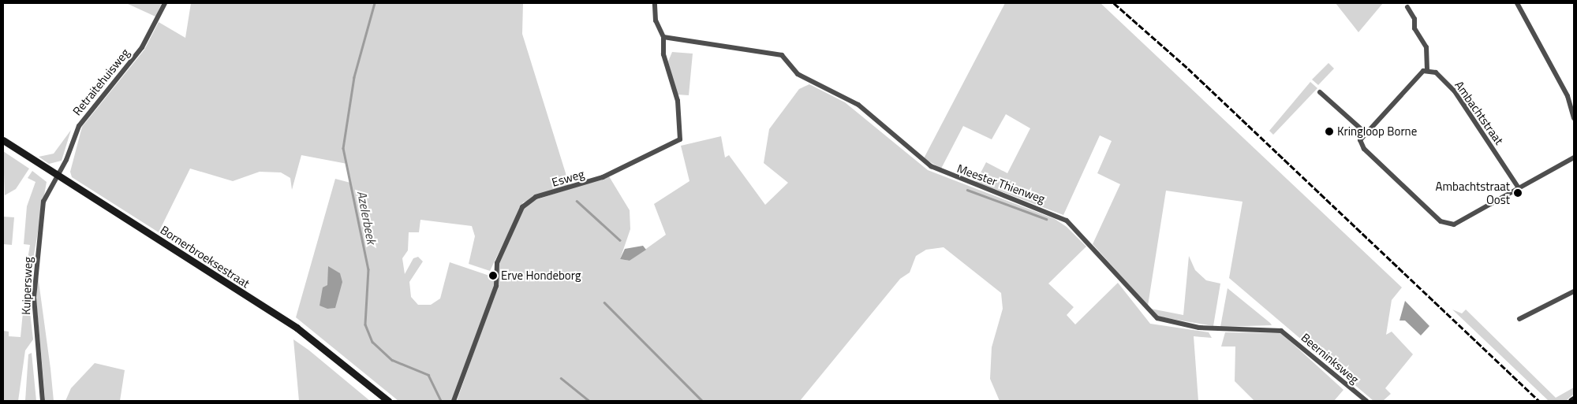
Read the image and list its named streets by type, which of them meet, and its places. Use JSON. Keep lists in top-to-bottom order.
{
  "streets": {
    "main road": ["Bornerbroeksestraat"],
    "street": [
      "Retraitehuisweg",
      "Ambachtstraat",
      "Esweg",
      "Meester Thienweg",
      "Kuipersweg",
      "Beerninksweg"
    ]
  },
  "crossings": [
    ["Retraitehuisweg", "Bornerbroeksestraat"],
    ["Retraitehuisweg", "Kuipersweg"],
    ["Esweg", "Meester Thienweg"],
    ["Meester Thienweg", "Beerninksweg"],
    ["Bornerbroeksestraat", "Kuipersweg"]
  ],
  "water": ["Azelerbeek"],
  "places": ["Kringloop Borne", "Ambachtstraat Oost", "Erve Hondeborg"]
}
